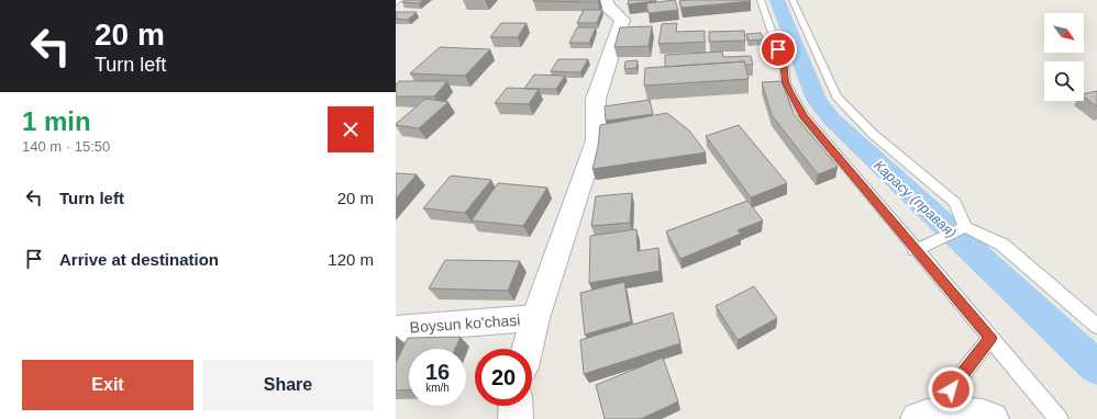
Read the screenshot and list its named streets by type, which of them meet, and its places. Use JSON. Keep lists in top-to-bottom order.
{
  "streets": {
    "street": ["Boysun ko'chasi"]
  },
  "water": ["Карасу (правая)"],
  "north": "bottom right",
  "page": {
    "turn": ["20 m", "Turn left"],
    "heading": ["1 min", "140 m · 15:50"],
    "list": [
      {
        "name": "Turn left",
        "value": "20 m"
      },
      {
        "name": "Arrive at destination",
        "value": "120 m"
      }
    ],
    "speed": "16 km/h",
    "limit": "20",
    "buttons": ["Exit", "Share"]
  }
}
